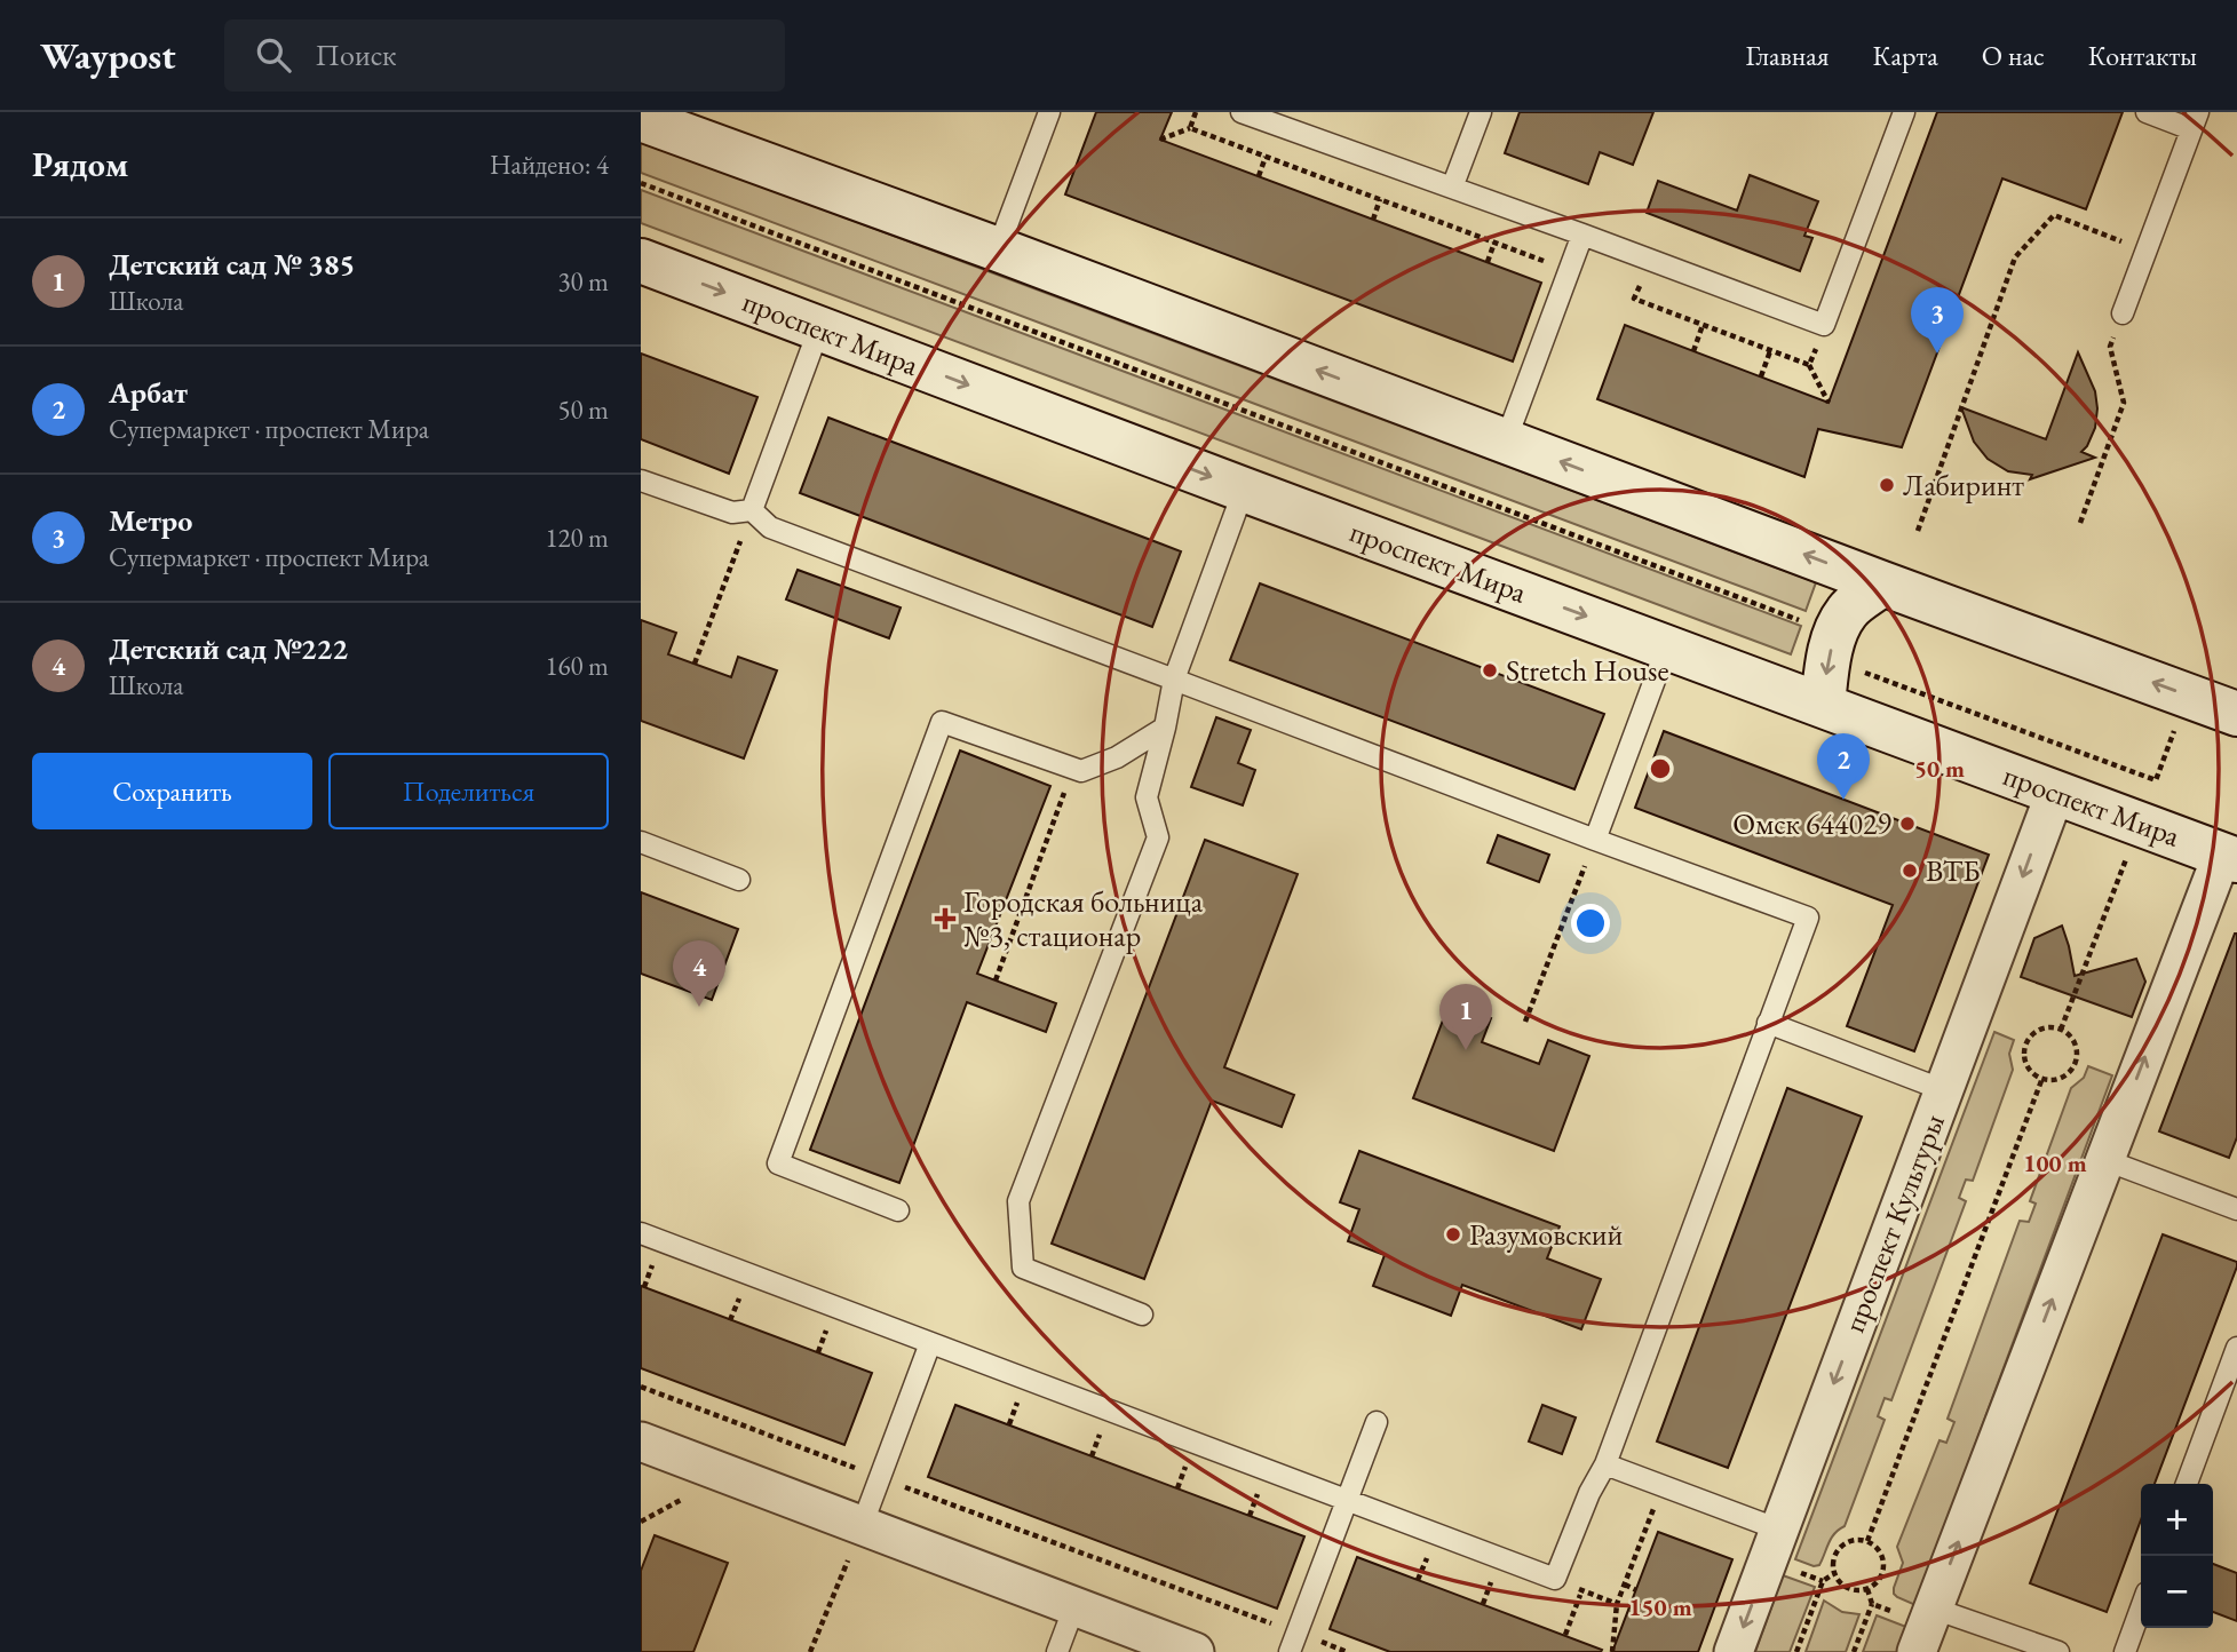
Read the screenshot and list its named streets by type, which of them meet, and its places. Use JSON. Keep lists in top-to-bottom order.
{
  "streets": {
    "main road": ["проспект Мира"],
    "street": ["проспект Культуры"]
  },
  "crossings": [
    ["проспект Мира", "проспект Культуры"]
  ],
  "places": {
    "other": [
      "Лабиринт",
      "Stretch House",
      "Омск 644029",
      "ВТБ",
      "Разумовский"
    ],
    "health": ["Городская больница №3, стационар"]
  },
  "page": {
    "header": "Waypost",
    "search": "Поиск",
    "nav": [
      "Главная",
      "Карта",
      "О нас",
      "Контакты"
    ],
    "heading": ["Рядом", "Найдено: 4"],
    "list": [
      {
        "mark": "1",
        "name": "Детский сад № 385",
        "note": "Школа",
        "value": "30 m"
      },
      {
        "mark": "2",
        "name": "Арбат",
        "note": "Супермаркет · проспект Мира",
        "value": "50 m"
      },
      {
        "mark": "3",
        "name": "Метро",
        "note": "Супермаркет · проспект Мира",
        "value": "120 m"
      },
      {
        "mark": "4",
        "name": "Детский сад №222",
        "note": "Школа",
        "value": "160 m"
      }
    ],
    "pins": [
      "3",
      "2",
      "4",
      "1"
    ],
    "buttons": ["Сохранить", "Поделиться"],
    "map_buttons": ["+", "−"]
  },
  "rings": ["50 m", "100 m", "150 m"]
}
